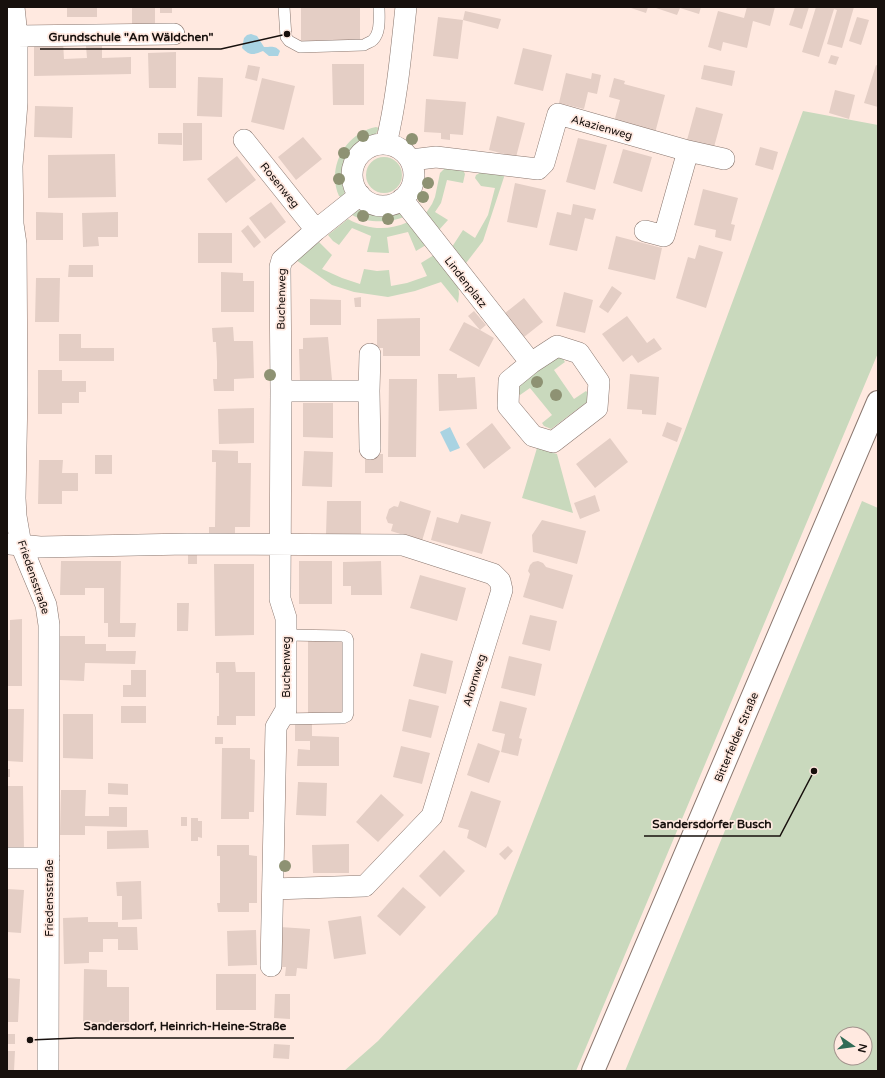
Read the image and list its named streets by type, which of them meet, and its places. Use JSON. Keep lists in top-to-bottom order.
{
  "streets": {
    "street": [
      "Akazienweg",
      "Rosenweg",
      "Lindenplatz",
      "Buchenweg",
      "Friedensstraße",
      "Ahornweg",
      "Bitterfelder Straße"
    ]
  },
  "crossings": [
    ["Akazienweg", "Lindenplatz"],
    ["Akazienweg", "Buchenweg"],
    ["Rosenweg", "Buchenweg"],
    ["Lindenplatz", "Buchenweg"],
    ["Buchenweg", "Ahornweg"],
    ["Friedensstraße", "Ahornweg"]
  ],
  "places": ["Grundschule \"Am Wäldchen\"", "Sandersdorfer Busch", "Sandersdorf, Heinrich-Heine-Straße"],
  "north": "right"
}
